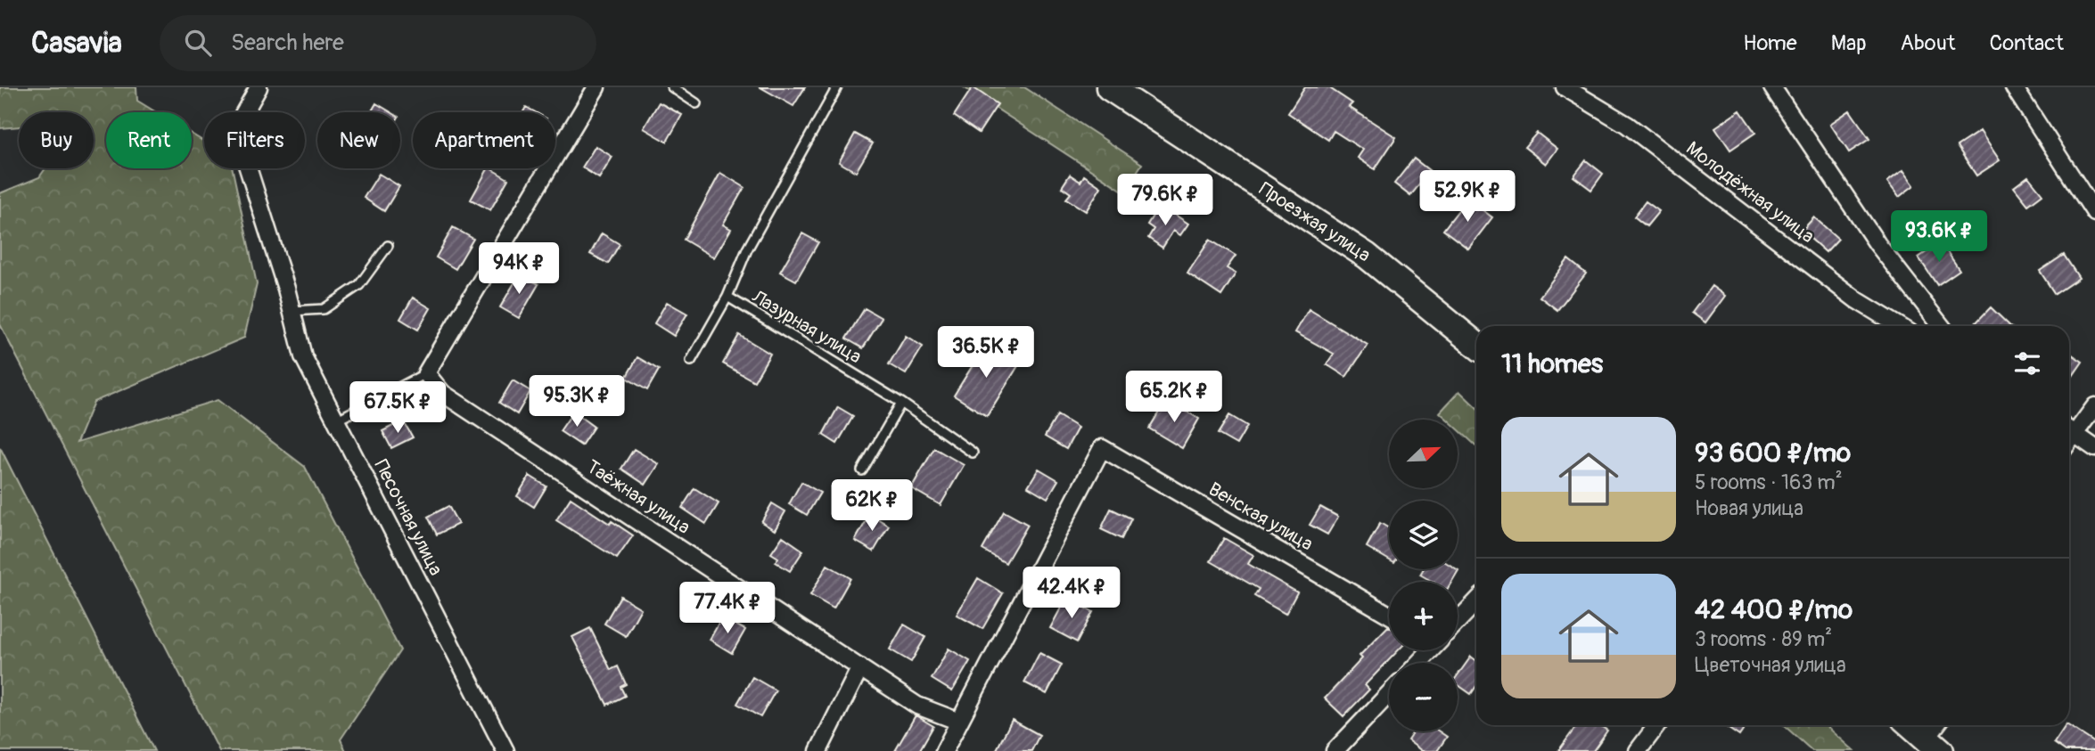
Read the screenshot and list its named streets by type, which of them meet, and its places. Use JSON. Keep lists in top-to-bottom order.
{
  "streets": {
    "main road": ["Проезжая улица"],
    "street": [
      "Молодёжная улица",
      "Таёжная улица",
      "Венская улица",
      "Песочная улица"
    ],
    "lane": ["Лазурная улица"]
  },
  "crossings": [
    ["Таёжная улица", "Венская улица"]
  ],
  "north": "top right",
  "page": {
    "header": "Casavia",
    "search": "Search here",
    "nav": [
      "Home",
      "Map",
      "About",
      "Contact"
    ],
    "chip": [
      "Buy",
      "Rent",
      "Filters",
      "New",
      "Apartment"
    ],
    "price": [
      "52.9K ₽",
      "79.6K ₽",
      "93.6K ₽",
      "94K ₽",
      "36.5K ₽",
      "65.2K ₽",
      "95.3K ₽",
      "67.5K ₽",
      "62K ₽",
      "42.4K ₽",
      "77.4K ₽"
    ],
    "heading": "11 homes",
    "list": [
      {
        "name": "93 600 ₽/mo",
        "note": "5 rooms · 163 m² · Новая улица"
      },
      {
        "name": "42 400 ₽/mo",
        "note": "3 rooms · 89 m² · Цветочная улица"
      }
    ],
    "map_buttons": ["+", "−"]
  }
}
